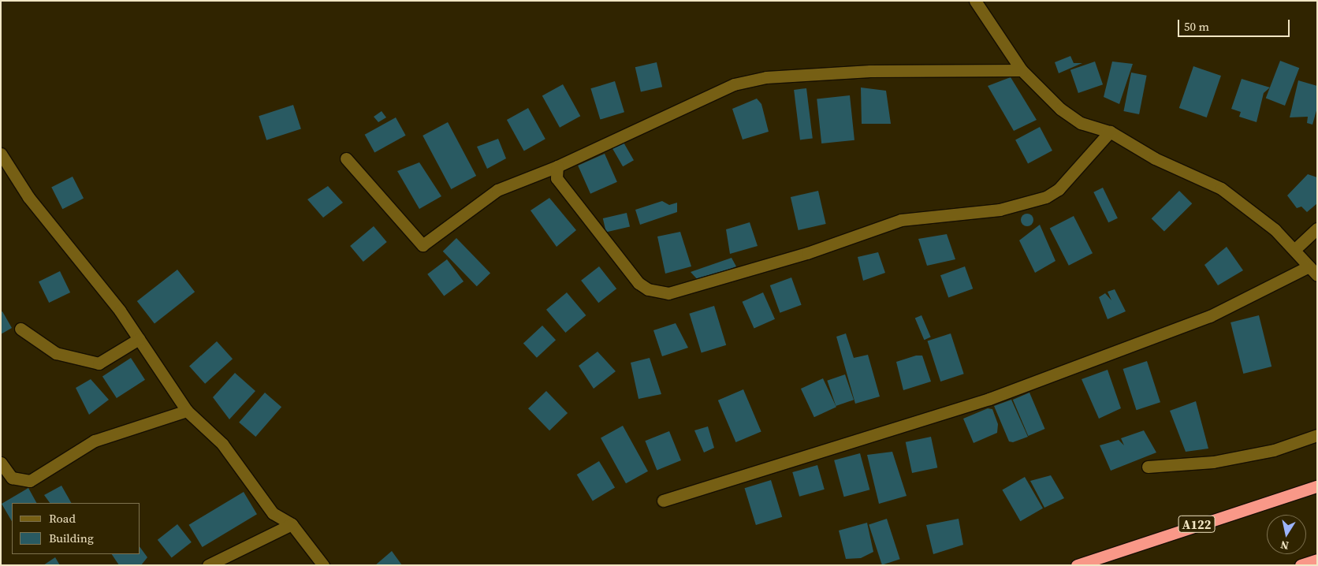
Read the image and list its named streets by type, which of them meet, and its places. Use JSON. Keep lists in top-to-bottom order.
{
  "streets": {
    "highway": ["A122"]
  },
  "legend": ["Road", "Building"],
  "scale_bar": "50 m",
  "north": "bottom"
}
